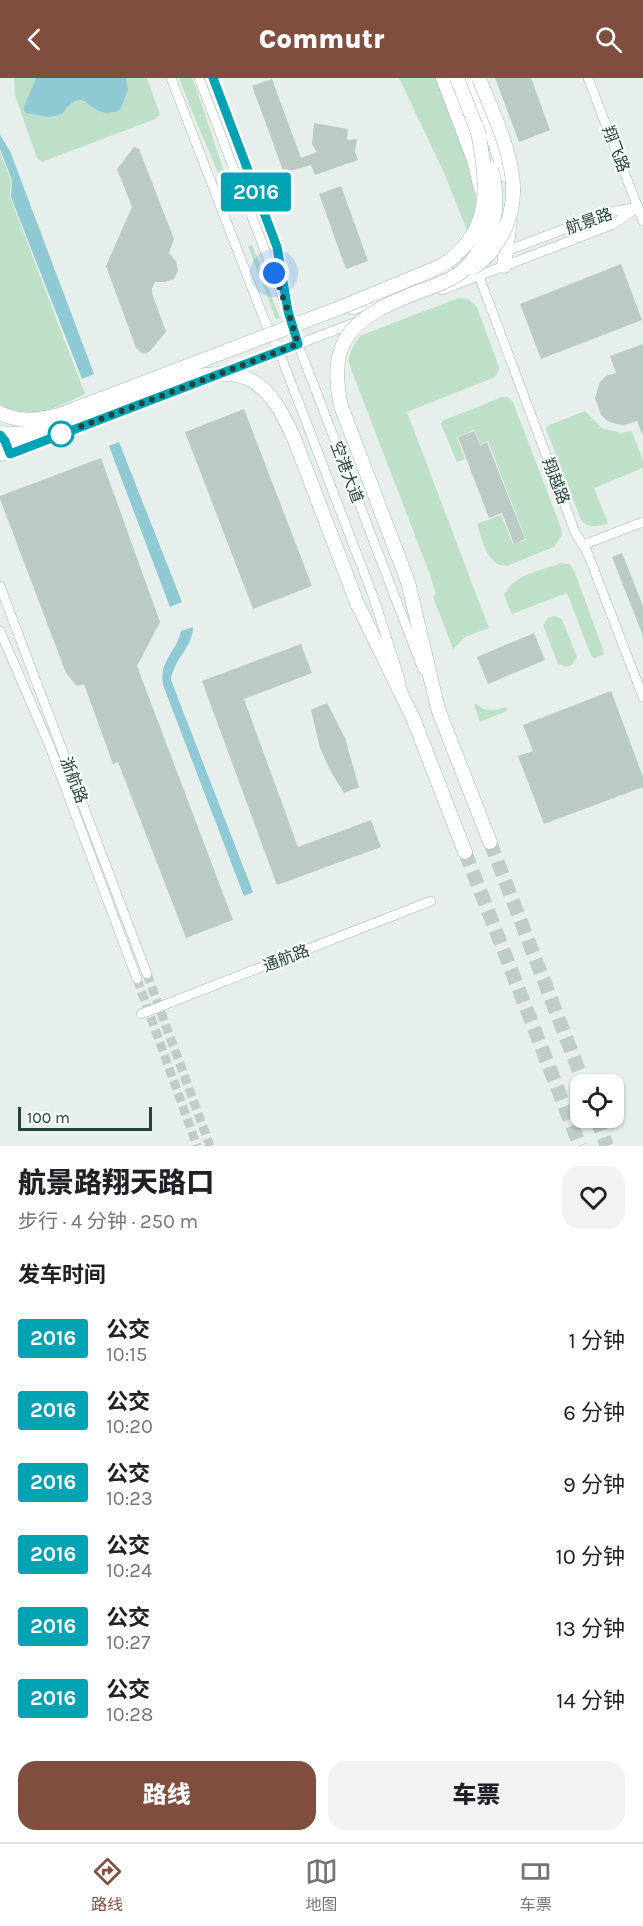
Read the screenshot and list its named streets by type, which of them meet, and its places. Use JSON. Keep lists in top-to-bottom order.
{
  "streets": {
    "main road": ["空港大道"],
    "street": [
      "翔飞路",
      "航景路",
      "翔越路",
      "浙航路",
      "通航路"
    ]
  },
  "crossings": [
    ["翔飞路", "航景路"],
    ["航景路", "空港大道"],
    ["航景路", "翔越路"]
  ],
  "lines": ["bus line 2016"],
  "scale_bar": "100 m",
  "page": {
    "header": "Commutr",
    "on_map": "2016",
    "scale": "100 m",
    "heading": [
      ["航景路翔天路口", "步行 · 4 分钟 · 250 m"],
      "发车时间"
    ],
    "list": [
      {
        "mark": "2016",
        "name": "公交",
        "note": "10:15",
        "value": "1 分钟"
      },
      {
        "mark": "2016",
        "name": "公交",
        "note": "10:20",
        "value": "6 分钟"
      },
      {
        "mark": "2016",
        "name": "公交",
        "note": "10:23",
        "value": "9 分钟"
      },
      {
        "mark": "2016",
        "name": "公交",
        "note": "10:24",
        "value": "10 分钟"
      },
      {
        "mark": "2016",
        "name": "公交",
        "note": "10:27",
        "value": "13 分钟"
      },
      {
        "mark": "2016",
        "name": "公交",
        "note": "10:28",
        "value": "14 分钟"
      }
    ],
    "buttons": ["路线", "车票"],
    "tabs": ["路线", "地图", "车票"]
  }
}
